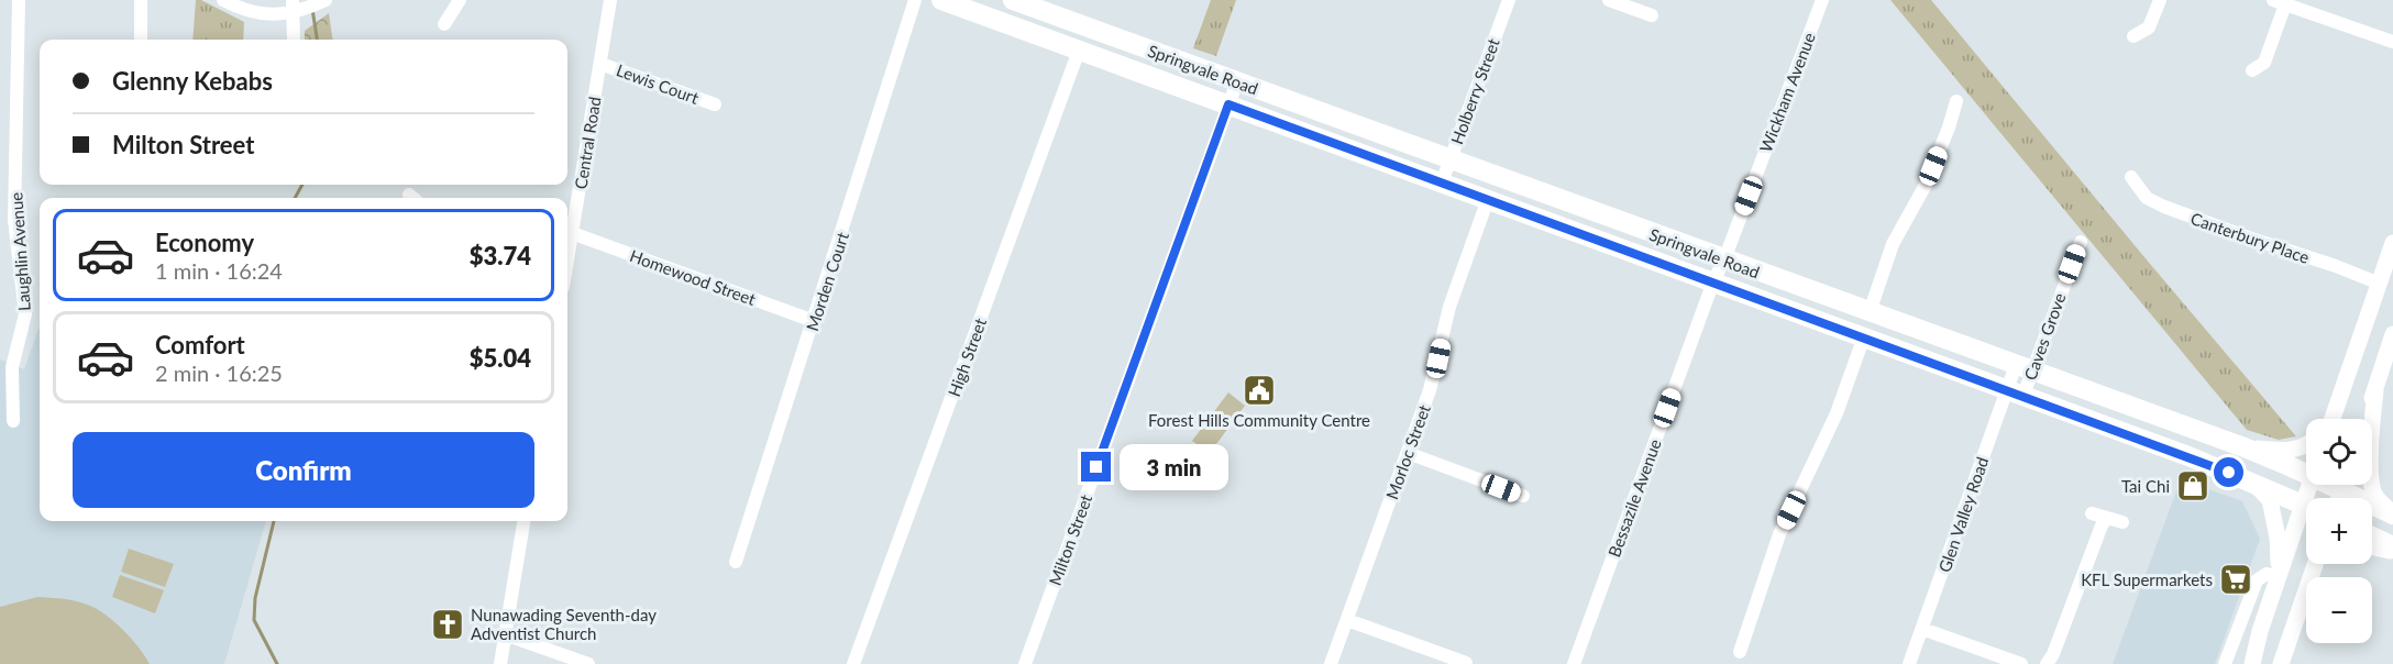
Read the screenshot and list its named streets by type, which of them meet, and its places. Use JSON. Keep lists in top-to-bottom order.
{
  "streets": {
    "highway": ["Springvale Road"],
    "street": [
      "Lewis Court",
      "Holberry Street",
      "Wickham Avenue",
      "Central Road",
      "Canterbury Place",
      "Laughlin Avenue",
      "Homewood Street",
      "Morden Court",
      "Caves Grove",
      "High Street",
      "Morloc Street",
      "Bessazile Avenue",
      "Glen Valley Road",
      "Milton Street"
    ]
  },
  "crossings": [
    ["Springvale Road", "Holberry Street"],
    ["Springvale Road", "Wickham Avenue"],
    ["Springvale Road", "Caves Grove"],
    ["Springvale Road", "High Street"],
    ["Springvale Road", "Morloc Street"],
    ["Springvale Road", "Bessazile Avenue"],
    ["Springvale Road", "Glen Valley Road"],
    ["Springvale Road", "Milton Street"],
    ["Lewis Court", "Central Road"],
    ["Wickham Avenue", "Bessazile Avenue"],
    ["Central Road", "Homewood Street"],
    ["Homewood Street", "Morden Court"],
    ["Caves Grove", "Glen Valley Road"]
  ],
  "places": {
    "public building": ["Forest Hills Community Centre"],
    "shop": ["Tai Chi"],
    "supermarket": ["KFL Supermarkets"],
    "church": ["Nunawading Seventh-day Adventist Church"]
  },
  "page": {
    "banner": ["Glenny Kebabs", "Milton Street"],
    "list": [
      {
        "name": "Economy",
        "note": "1 min · 16:24",
        "value": "$3.74"
      },
      {
        "name": "Comfort",
        "note": "2 min · 16:25",
        "value": "$5.04"
      }
    ],
    "map_buttons": ["+", "−"],
    "buttons": "Confirm",
    "bubble": "3 min"
  }
}
